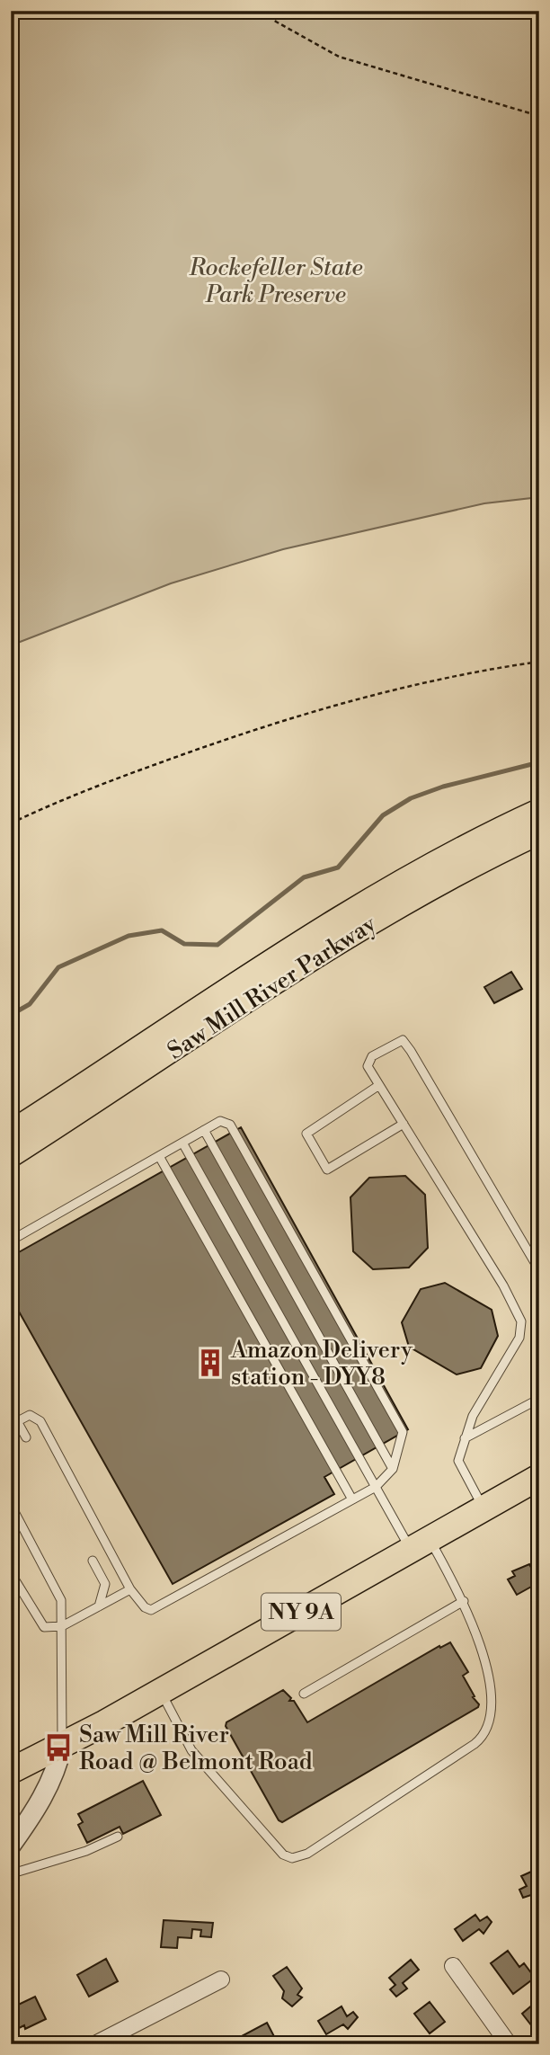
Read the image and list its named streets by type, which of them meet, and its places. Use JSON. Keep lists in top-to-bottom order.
{
  "streets": {
    "main road": ["Saw Mill River Parkway", "NY 9A"]
  },
  "parks": ["Rockefeller State Park Preserve"],
  "places": {
    "building": ["Amazon Delivery station - DYY8"],
    "bus stop": ["Saw Mill River Road @ Belmont Road"]
  }
}
